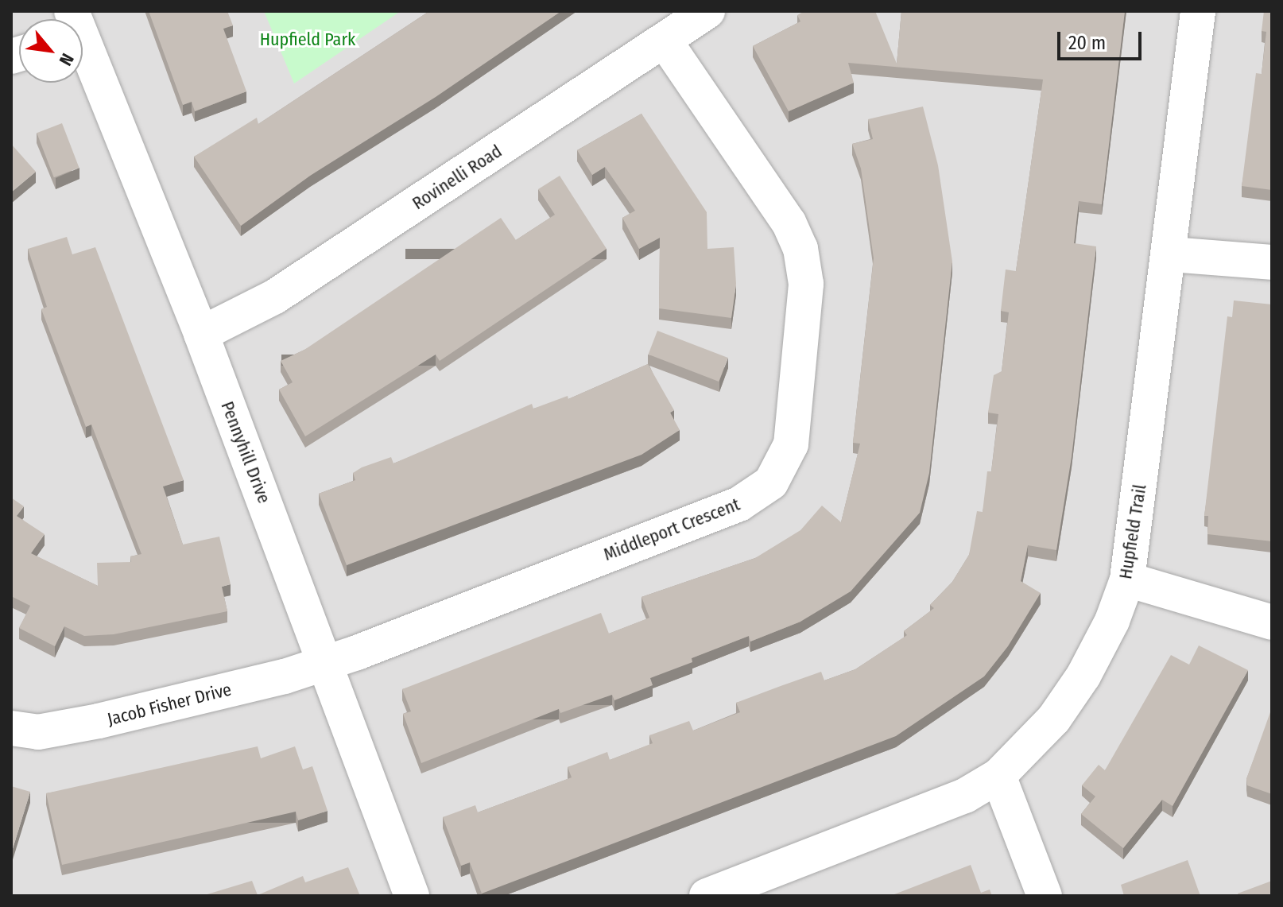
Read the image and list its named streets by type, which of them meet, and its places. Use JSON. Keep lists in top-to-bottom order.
{
  "streets": {
    "street": [
      "Rovinelli Road",
      "Pennyhill Drive",
      "Middleport Crescent",
      "Hupfield Trail",
      "Jacob Fisher Drive"
    ]
  },
  "crossings": [
    ["Rovinelli Road", "Pennyhill Drive"],
    ["Rovinelli Road", "Middleport Crescent"],
    ["Pennyhill Drive", "Middleport Crescent"],
    ["Pennyhill Drive", "Jacob Fisher Drive"],
    ["Middleport Crescent", "Jacob Fisher Drive"]
  ],
  "parks": ["Hupfield Park"],
  "scale_bar": "20 m",
  "north": "bottom right"
}
